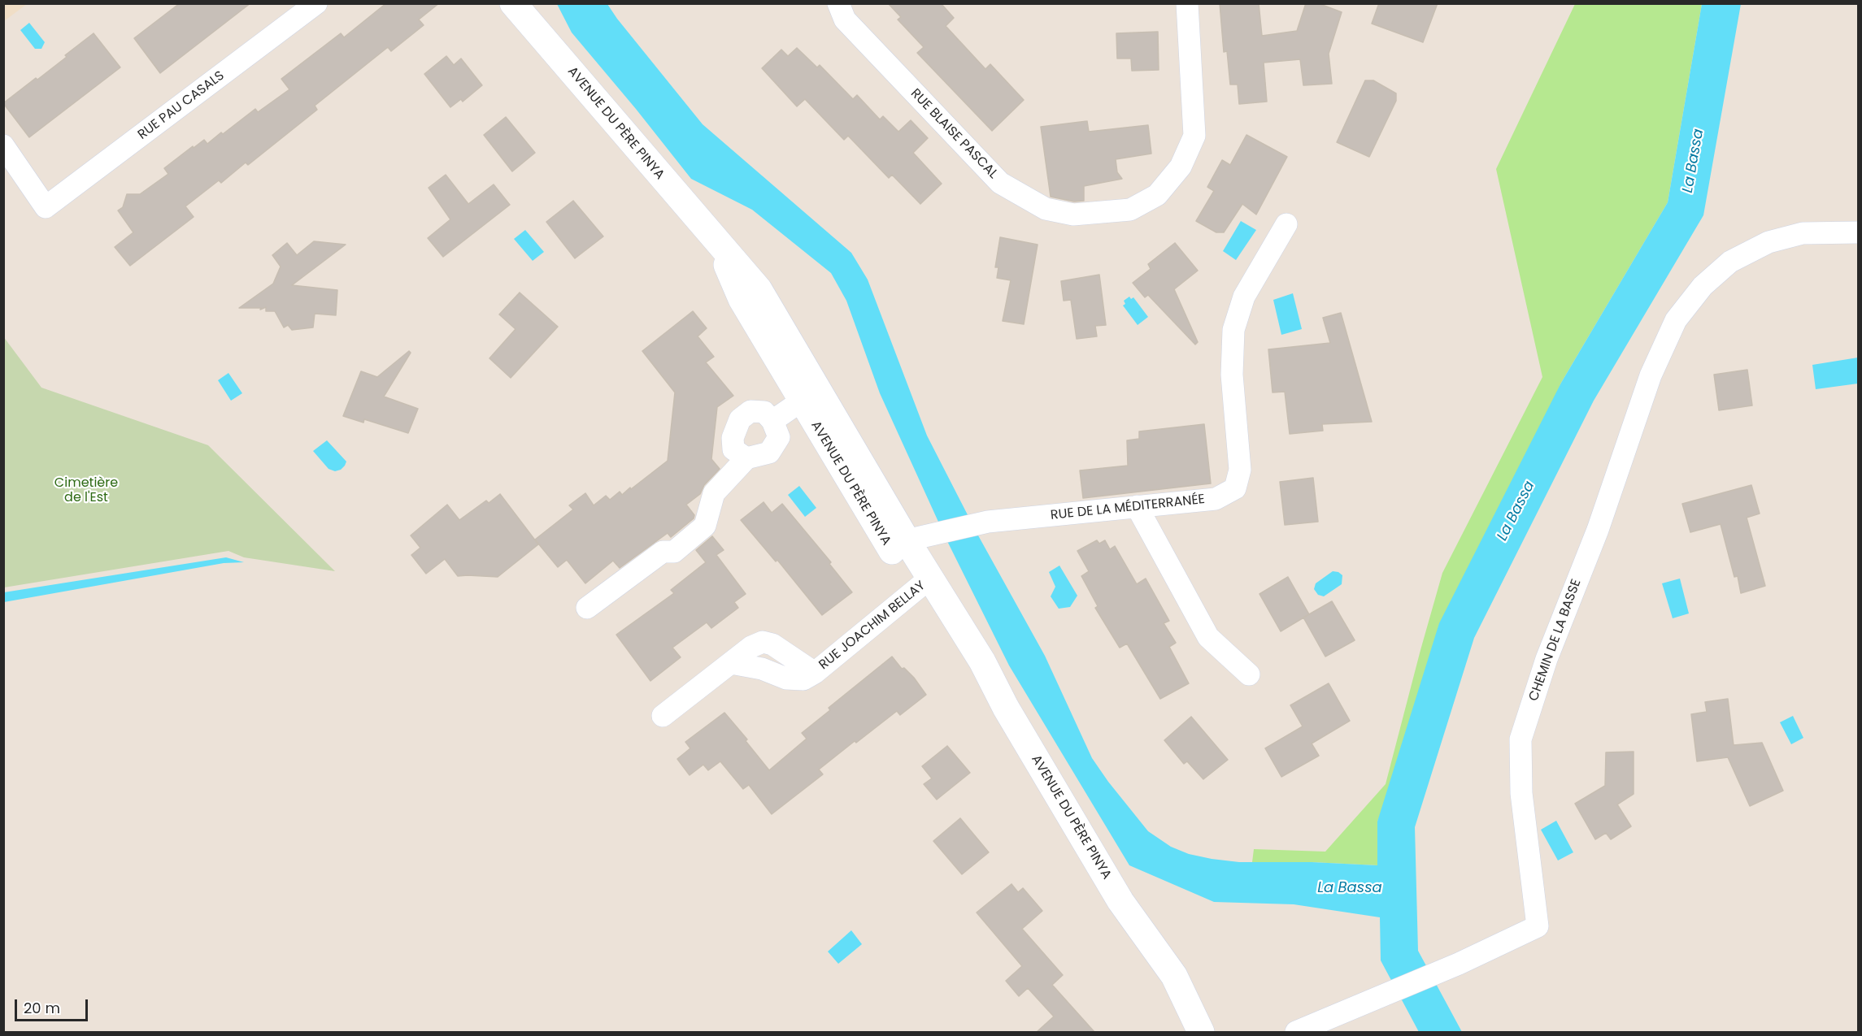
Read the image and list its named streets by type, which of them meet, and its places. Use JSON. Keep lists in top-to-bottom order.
{
  "streets": {
    "main road": ["AVENUE DU PÈRE PINYA"],
    "street": [
      "RUE PAU CASALS",
      "RUE BLAISE PASCAL",
      "RUE DE LA MÉDITERRANÉE",
      "RUE JOACHIM BELLAY",
      "CHEMIN DE LA BASSE"
    ]
  },
  "crossings": [
    ["AVENUE DU PÈRE PINYA", "RUE DE LA MÉDITERRANÉE"],
    ["AVENUE DU PÈRE PINYA", "RUE JOACHIM BELLAY"]
  ],
  "water": ["La Bassa"],
  "parks": ["Cimetière de l'Est"],
  "scale_bar": "20 m"
}
